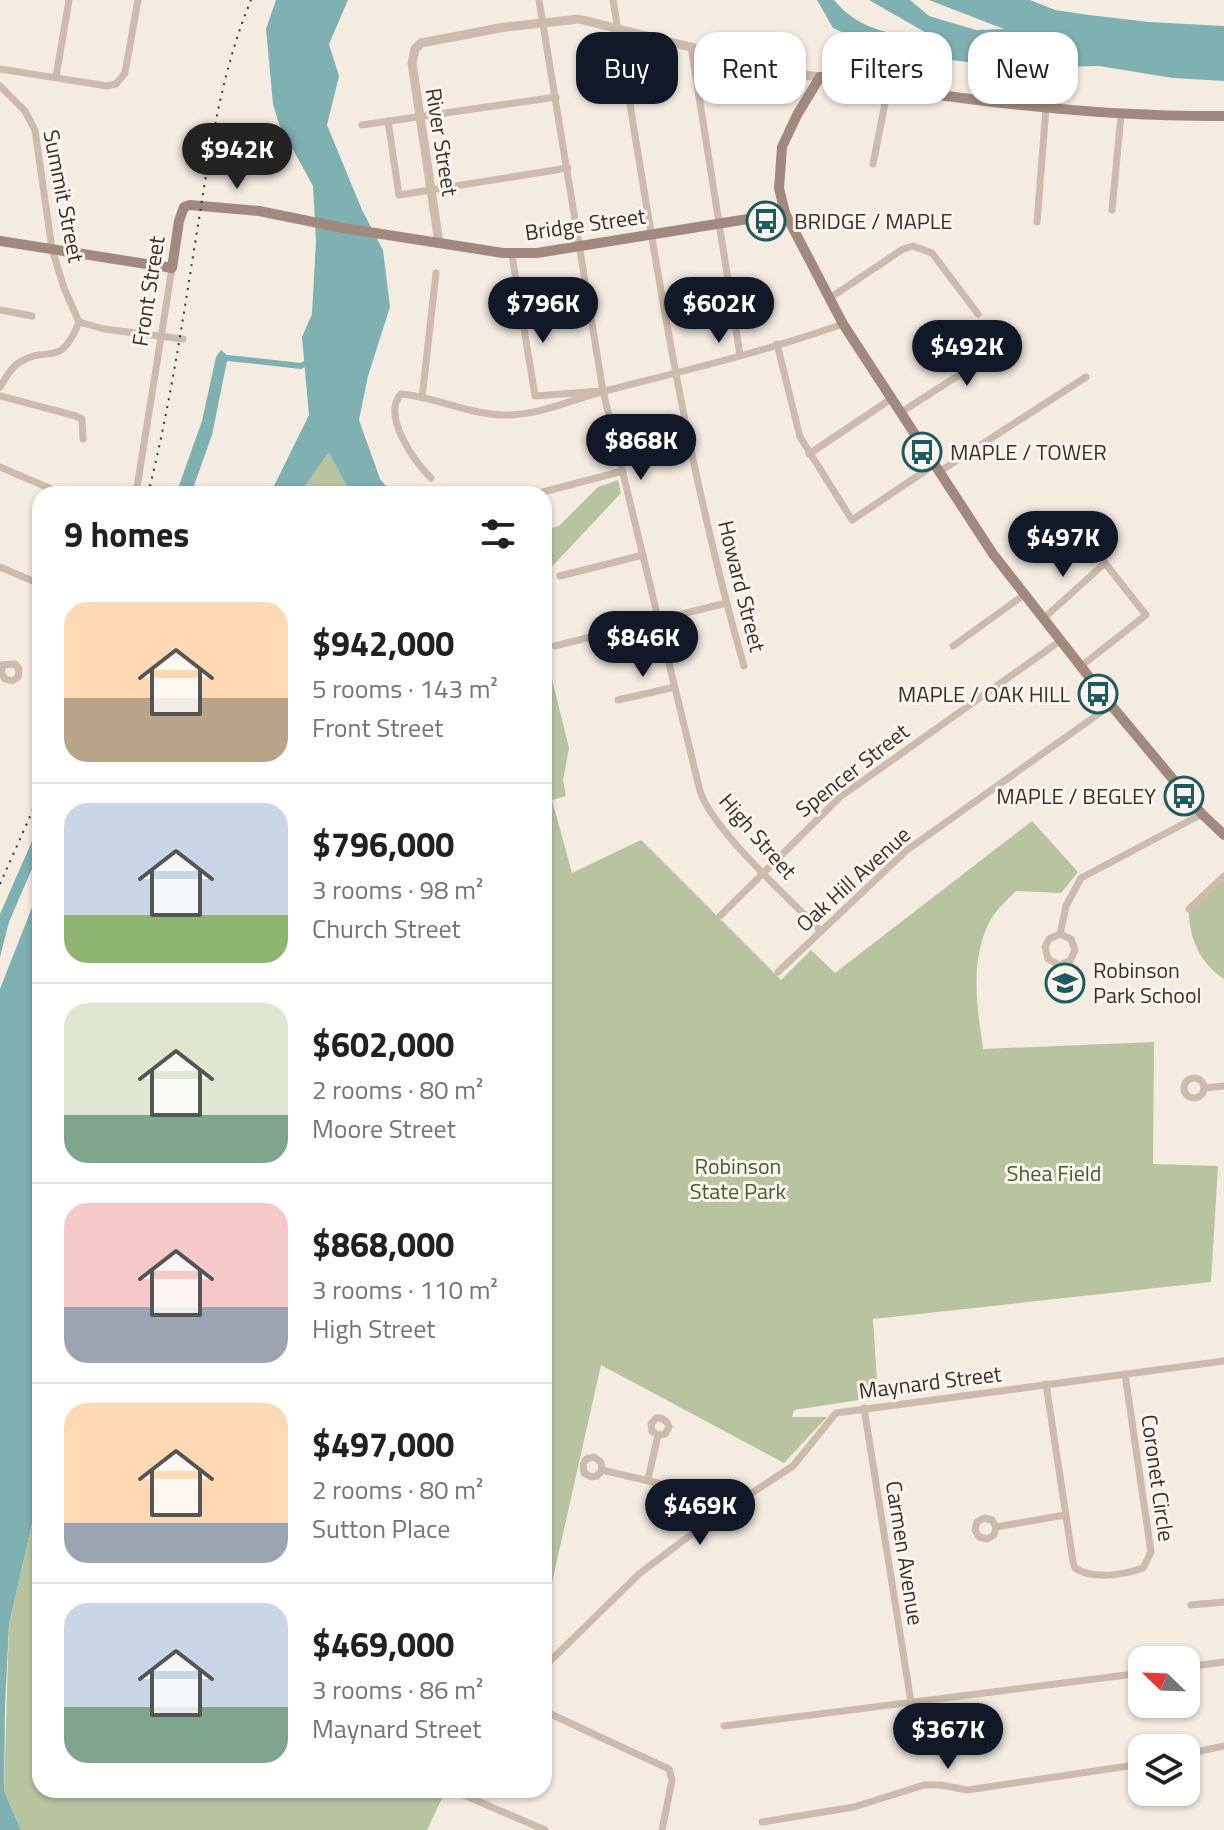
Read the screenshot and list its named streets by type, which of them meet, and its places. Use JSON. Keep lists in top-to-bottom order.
{
  "streets": {
    "main road": ["Bridge Street", "Front Street"],
    "street": [
      "River Street",
      "Summit Street",
      "Howard Street",
      "Spencer Street",
      "High Street",
      "Oak Hill Avenue",
      "Maynard Street",
      "Coronet Circle",
      "Carmen Avenue"
    ]
  },
  "crossings": [
    ["River Street", "Bridge Street"],
    ["River Street", "High Street"],
    ["Bridge Street", "Front Street"],
    ["Bridge Street", "Howard Street"],
    ["Bridge Street", "High Street"],
    ["Spencer Street", "High Street"],
    ["High Street", "Oak Hill Avenue"],
    ["Maynard Street", "Coronet Circle"],
    ["Maynard Street", "Carmen Avenue"]
  ],
  "parks": ["Robinson State Park", "Shea Field"],
  "places": {
    "bus stop": [
      "BRIDGE / MAPLE",
      "MAPLE / TOWER",
      "MAPLE / OAK HILL",
      "MAPLE / BEGLEY"
    ],
    "school or university": ["Robinson Park School"]
  },
  "north": "top left",
  "page": {
    "chip": [
      "Buy",
      "Rent",
      "Filters",
      "New"
    ],
    "price": [
      "$942K",
      "$796K",
      "$602K",
      "$492K",
      "$868K",
      "$497K",
      "$846K",
      "$469K",
      "$367K"
    ],
    "heading": "9 homes",
    "list": [
      {
        "name": "$942,000",
        "note": "5 rooms · 143 m² · Front Street"
      },
      {
        "name": "$796,000",
        "note": "3 rooms · 98 m² · Church Street"
      },
      {
        "name": "$602,000",
        "note": "2 rooms · 80 m² · Moore Street"
      },
      {
        "name": "$868,000",
        "note": "3 rooms · 110 m² · High Street"
      },
      {
        "name": "$497,000",
        "note": "2 rooms · 80 m² · Sutton Place"
      },
      {
        "name": "$469,000",
        "note": "3 rooms · 86 m² · Maynard Street"
      }
    ]
  }
}
